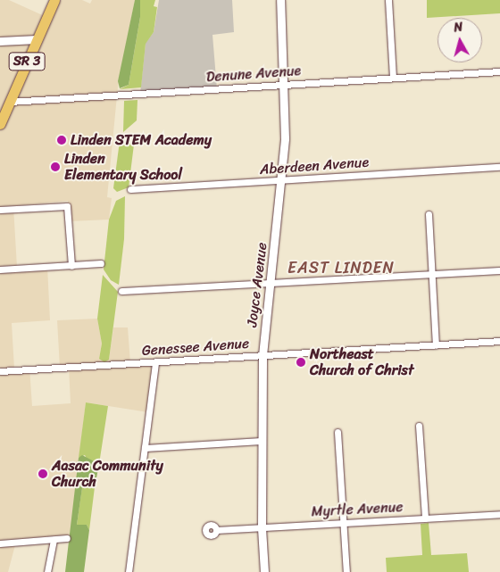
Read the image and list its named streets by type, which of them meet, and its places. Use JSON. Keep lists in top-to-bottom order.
{
  "streets": {
    "main road": ["SR 3"],
    "street": [
      "Denune Avenue",
      "Aberdeen Avenue",
      "Joyce Avenue",
      "Genessee Avenue",
      "Myrtle Avenue"
    ]
  },
  "crossings": [
    ["SR 3", "Denune Avenue"],
    ["Denune Avenue", "Joyce Avenue"],
    ["Aberdeen Avenue", "Joyce Avenue"],
    ["Joyce Avenue", "Genessee Avenue"],
    ["Joyce Avenue", "Myrtle Avenue"]
  ],
  "districts": ["EAST LINDEN"],
  "places": [
    "Linden STEM Academy",
    "Linden Elementary School",
    "Northeast Church of Christ",
    "Aasac Community Church"
  ],
  "north": "top"
}
